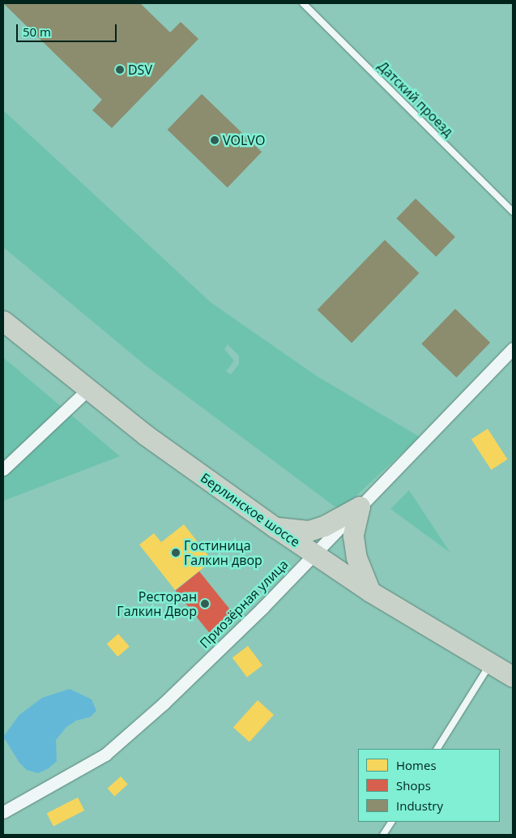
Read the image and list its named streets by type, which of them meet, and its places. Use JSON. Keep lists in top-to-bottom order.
{
  "streets": {
    "highway": ["Берлинское шоссе"],
    "street": ["Приозёрная улица"],
    "lane": ["Датский проезд"]
  },
  "crossings": [
    ["Берлинское шоссе", "Приозёрная улица"]
  ],
  "places": [
    "DSV",
    "VOLVO",
    "Гостиница Галкин двор",
    "Ресторан Галкин Двор"
  ],
  "legend": ["Homes", "Shops", "Industry"],
  "scale_bar": "50 m"
}
